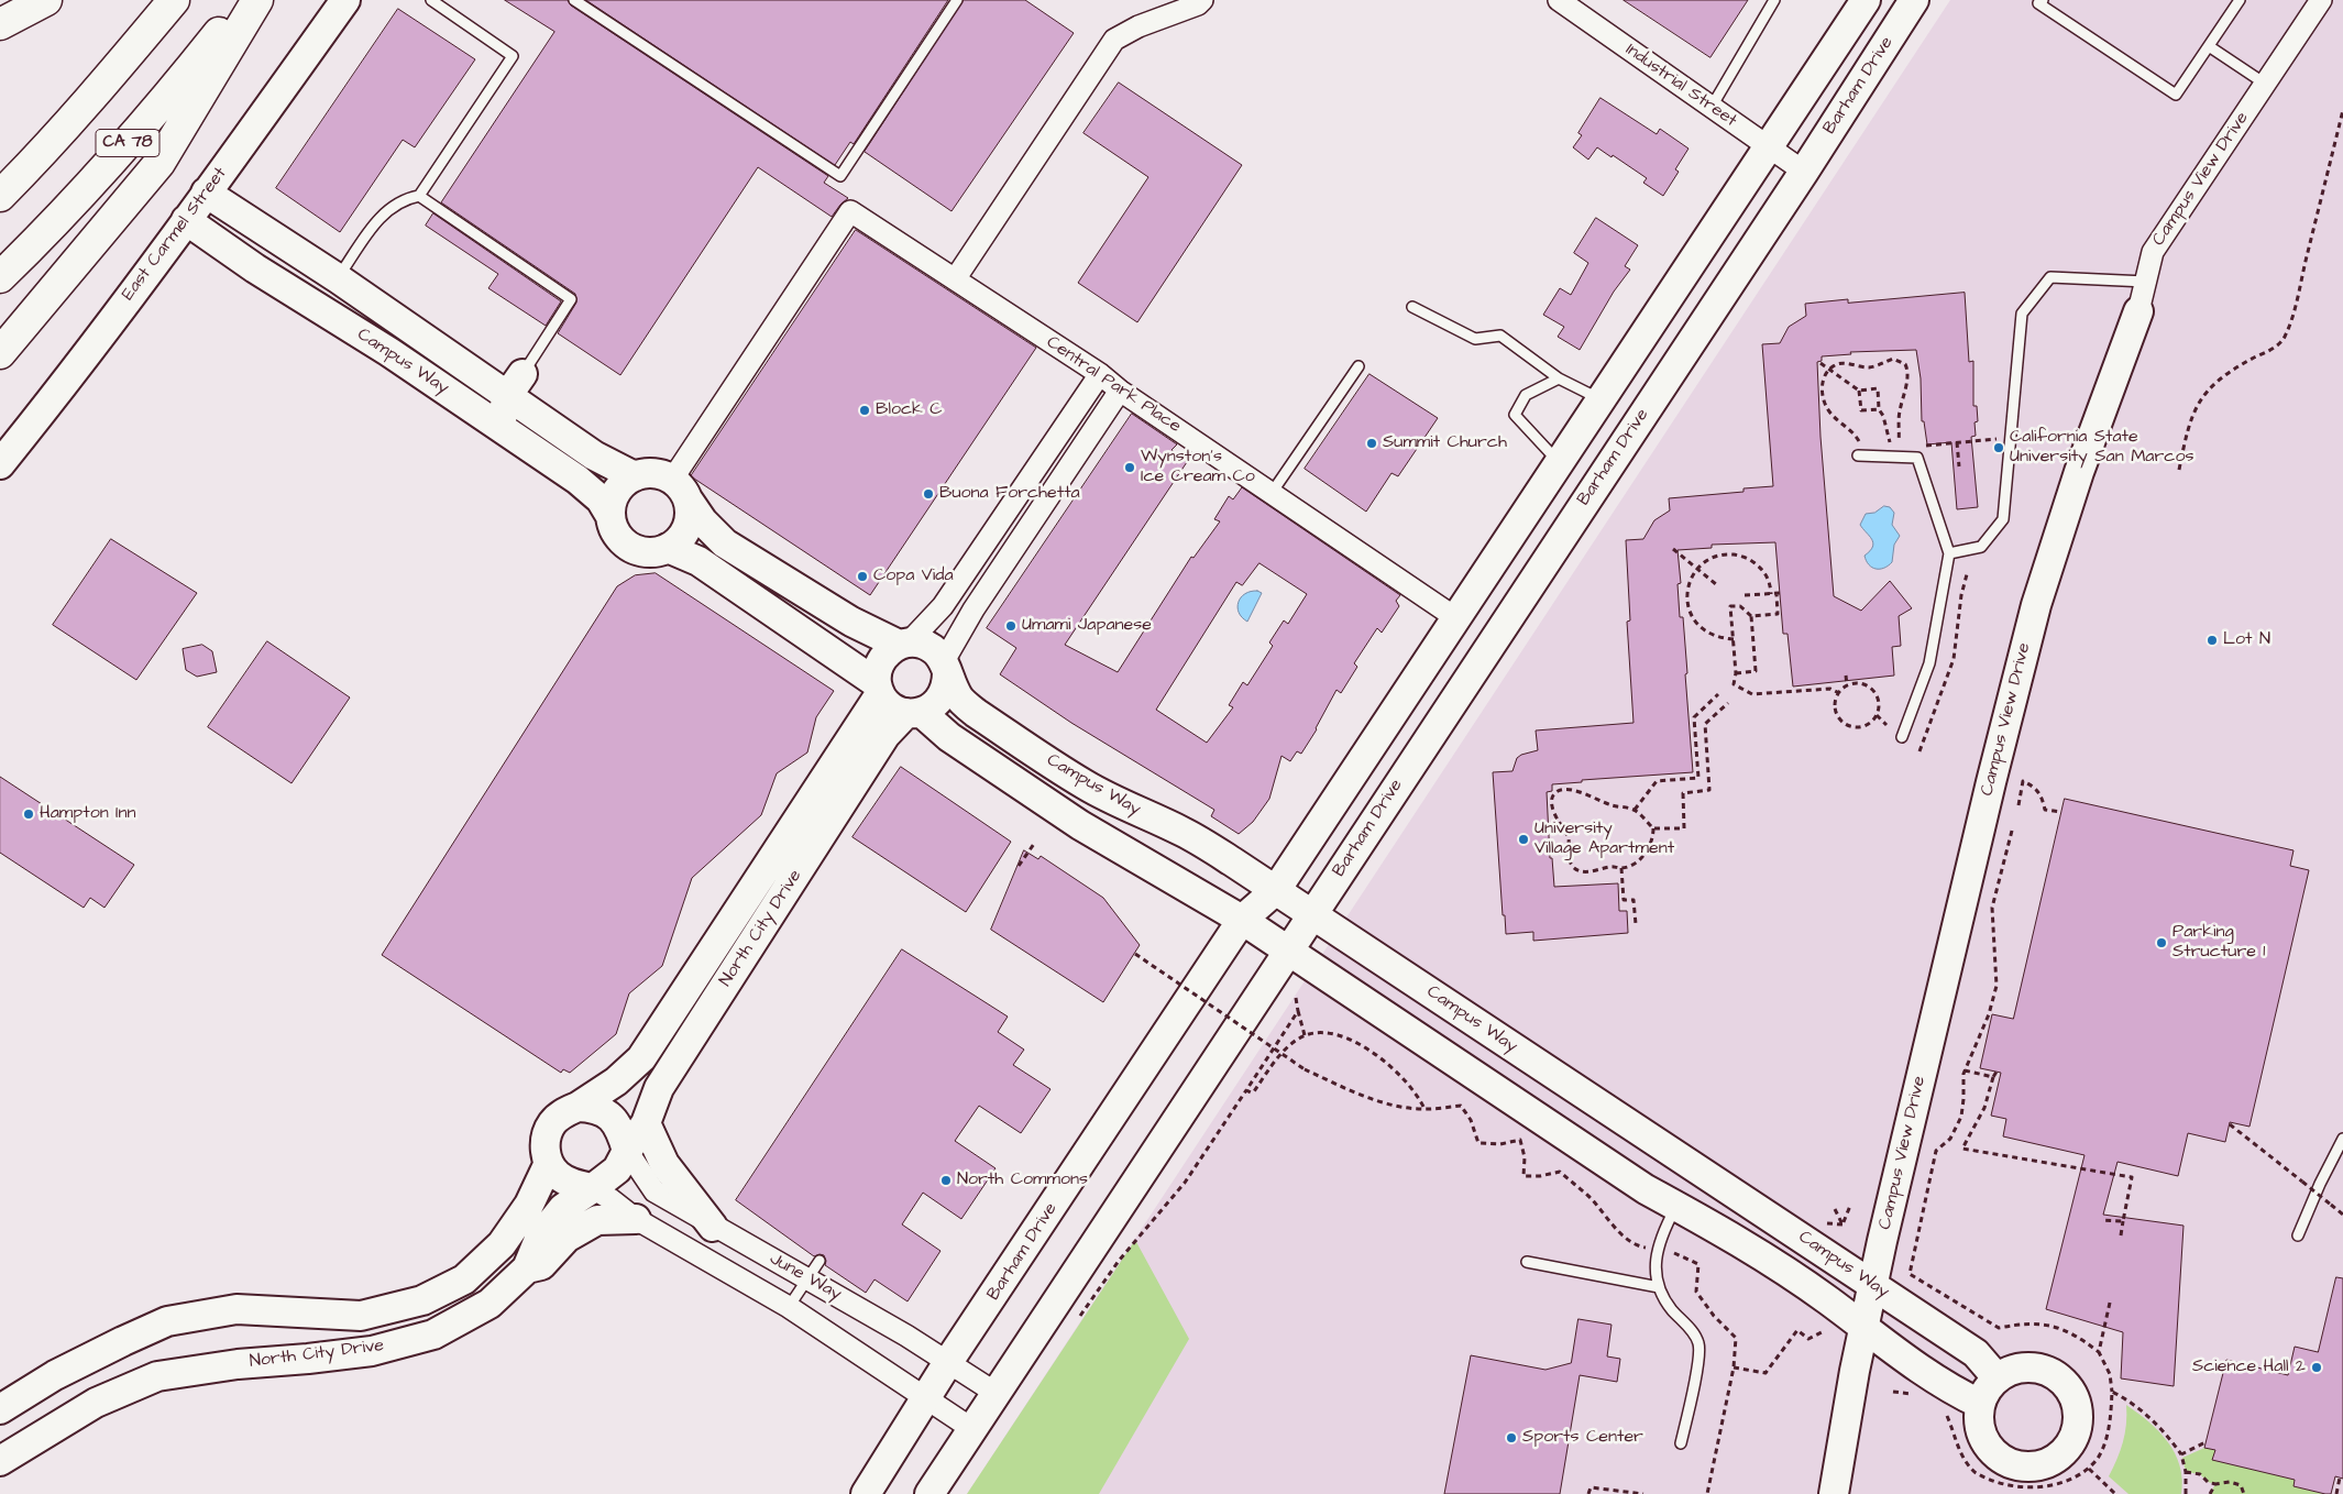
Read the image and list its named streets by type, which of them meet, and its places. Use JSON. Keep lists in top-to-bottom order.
{
  "streets": {
    "highway": ["CA 78"],
    "street": [
      "Industrial Street",
      "Barham Drive",
      "Campus View Drive",
      "East Carmel Street",
      "Campus Way",
      "Central Park Place",
      "North City Drive",
      "June Way"
    ]
  },
  "crossings": [
    ["Industrial Street", "Barham Drive"],
    ["Barham Drive", "Campus Way"],
    ["Barham Drive", "June Way"],
    ["Campus View Drive", "Campus Way"],
    ["East Carmel Street", "Campus Way"],
    ["Campus Way", "Central Park Place"],
    ["Campus Way", "North City Drive"],
    ["North City Drive", "June Way"]
  ],
  "places": [
    "Block C",
    "Summit Church",
    "California State University San Marcos",
    "Wynston's Ice Cream Co",
    "Buona Forchetta",
    "Copa Vida",
    "Umami Japanese",
    "Lot N",
    "Hampton Inn",
    "University Village Apartment",
    "Parking Structure 1",
    "North Commons",
    "Science Hall 2",
    "Sports Center"
  ]
}
